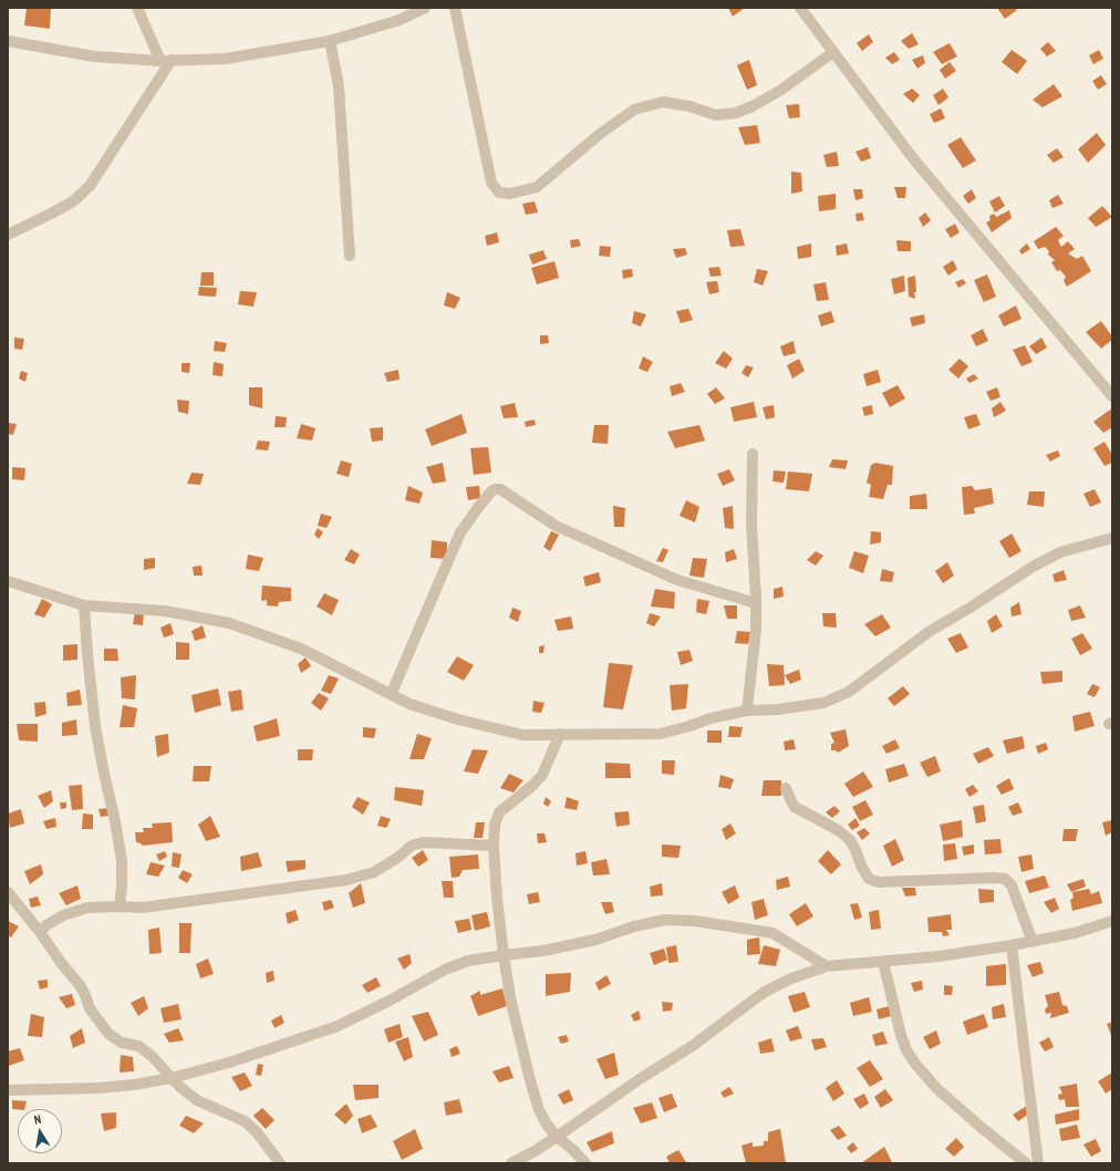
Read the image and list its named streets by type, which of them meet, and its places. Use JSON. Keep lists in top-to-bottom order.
{
  "north": "top"
}
